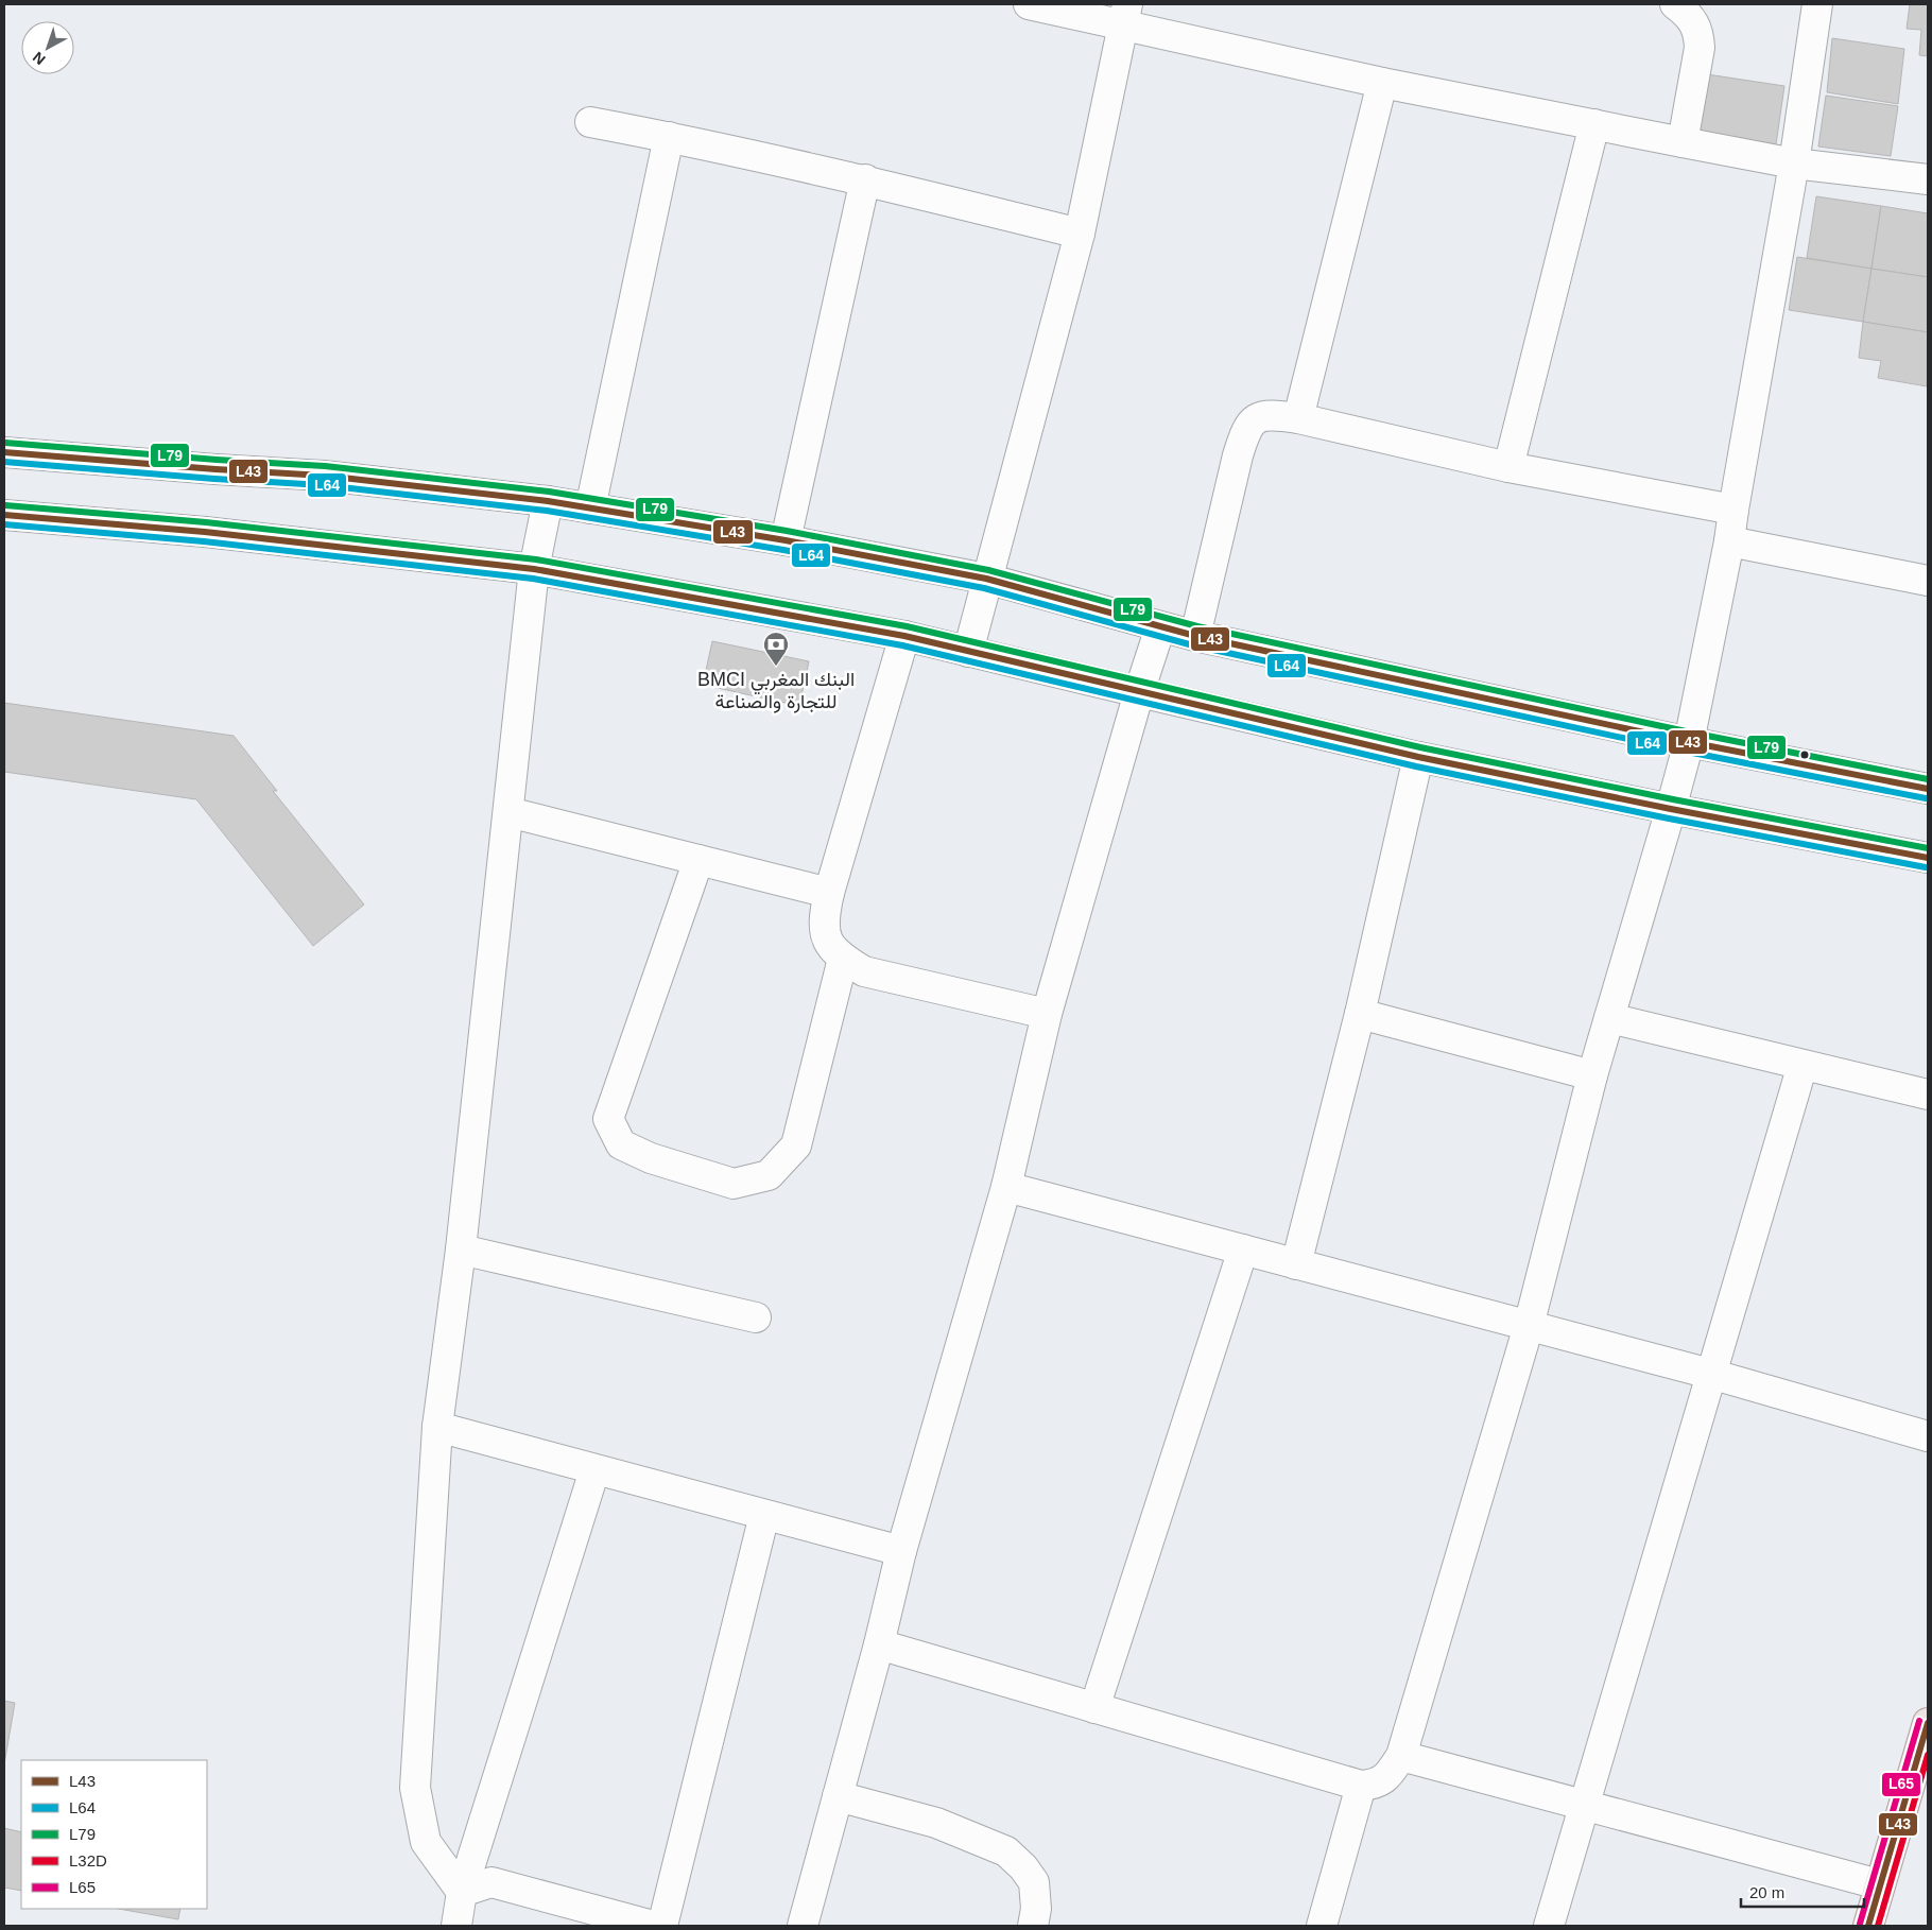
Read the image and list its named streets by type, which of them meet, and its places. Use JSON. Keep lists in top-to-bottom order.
{
  "places": {
    "bank": ["BMCI البنك المغربي للتجارة والصناعة"]
  },
  "lines": [
    "transit line L79",
    "transit line L43",
    "transit line L64",
    "transit line L65",
    "transit line L32D"
  ],
  "legend": [
    "L43",
    "L64",
    "L79",
    "L32D",
    "L65"
  ],
  "scale_bar": "20 m",
  "north": "bottom left"
}
